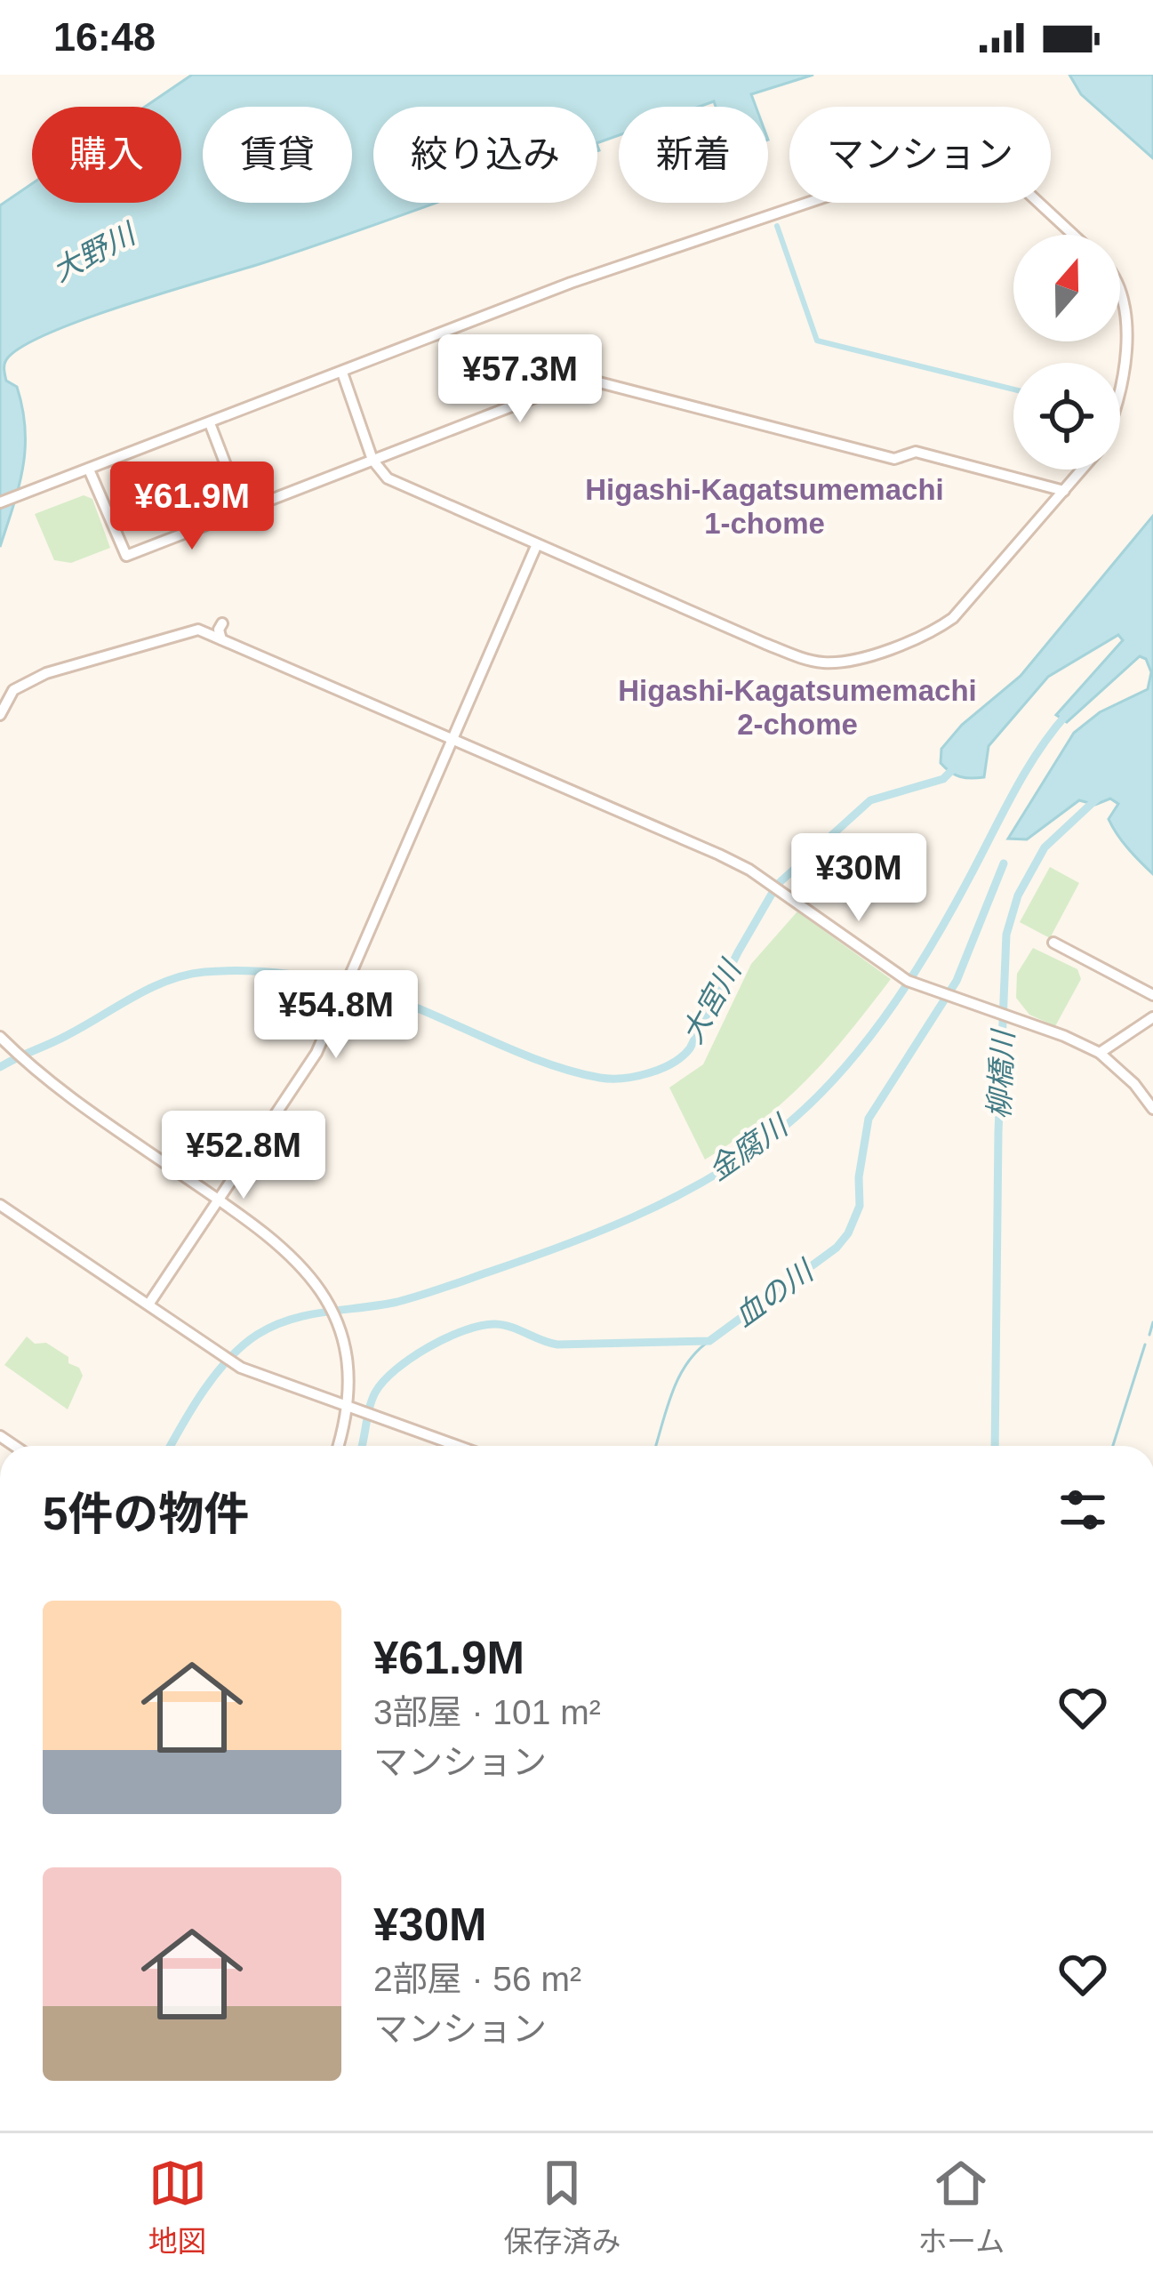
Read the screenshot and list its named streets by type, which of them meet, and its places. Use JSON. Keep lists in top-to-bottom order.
{
  "districts": ["Higashi-Kagatsumemachi 1-chome", "Higashi-Kagatsumemachi 2-chome"],
  "water": [
    "大野川",
    "大宮川",
    "柳橋川",
    "金腐川",
    "血の川"
  ],
  "north": "top",
  "page": {
    "status": "16:48",
    "chip": [
      "購入",
      "賃貸",
      "絞り込み",
      "新着",
      "マンション"
    ],
    "price": [
      "¥57.3M",
      "¥61.9M",
      "¥30M",
      "¥54.8M",
      "¥52.8M"
    ],
    "heading": "5件の物件",
    "list": [
      {
        "name": "¥61.9M",
        "note": "3部屋 · 101 m² · マンション"
      },
      {
        "name": "¥30M",
        "note": "2部屋 · 56 m² · マンション"
      }
    ],
    "tabs": ["地図", "保存済み", "ホーム"]
  }
}
